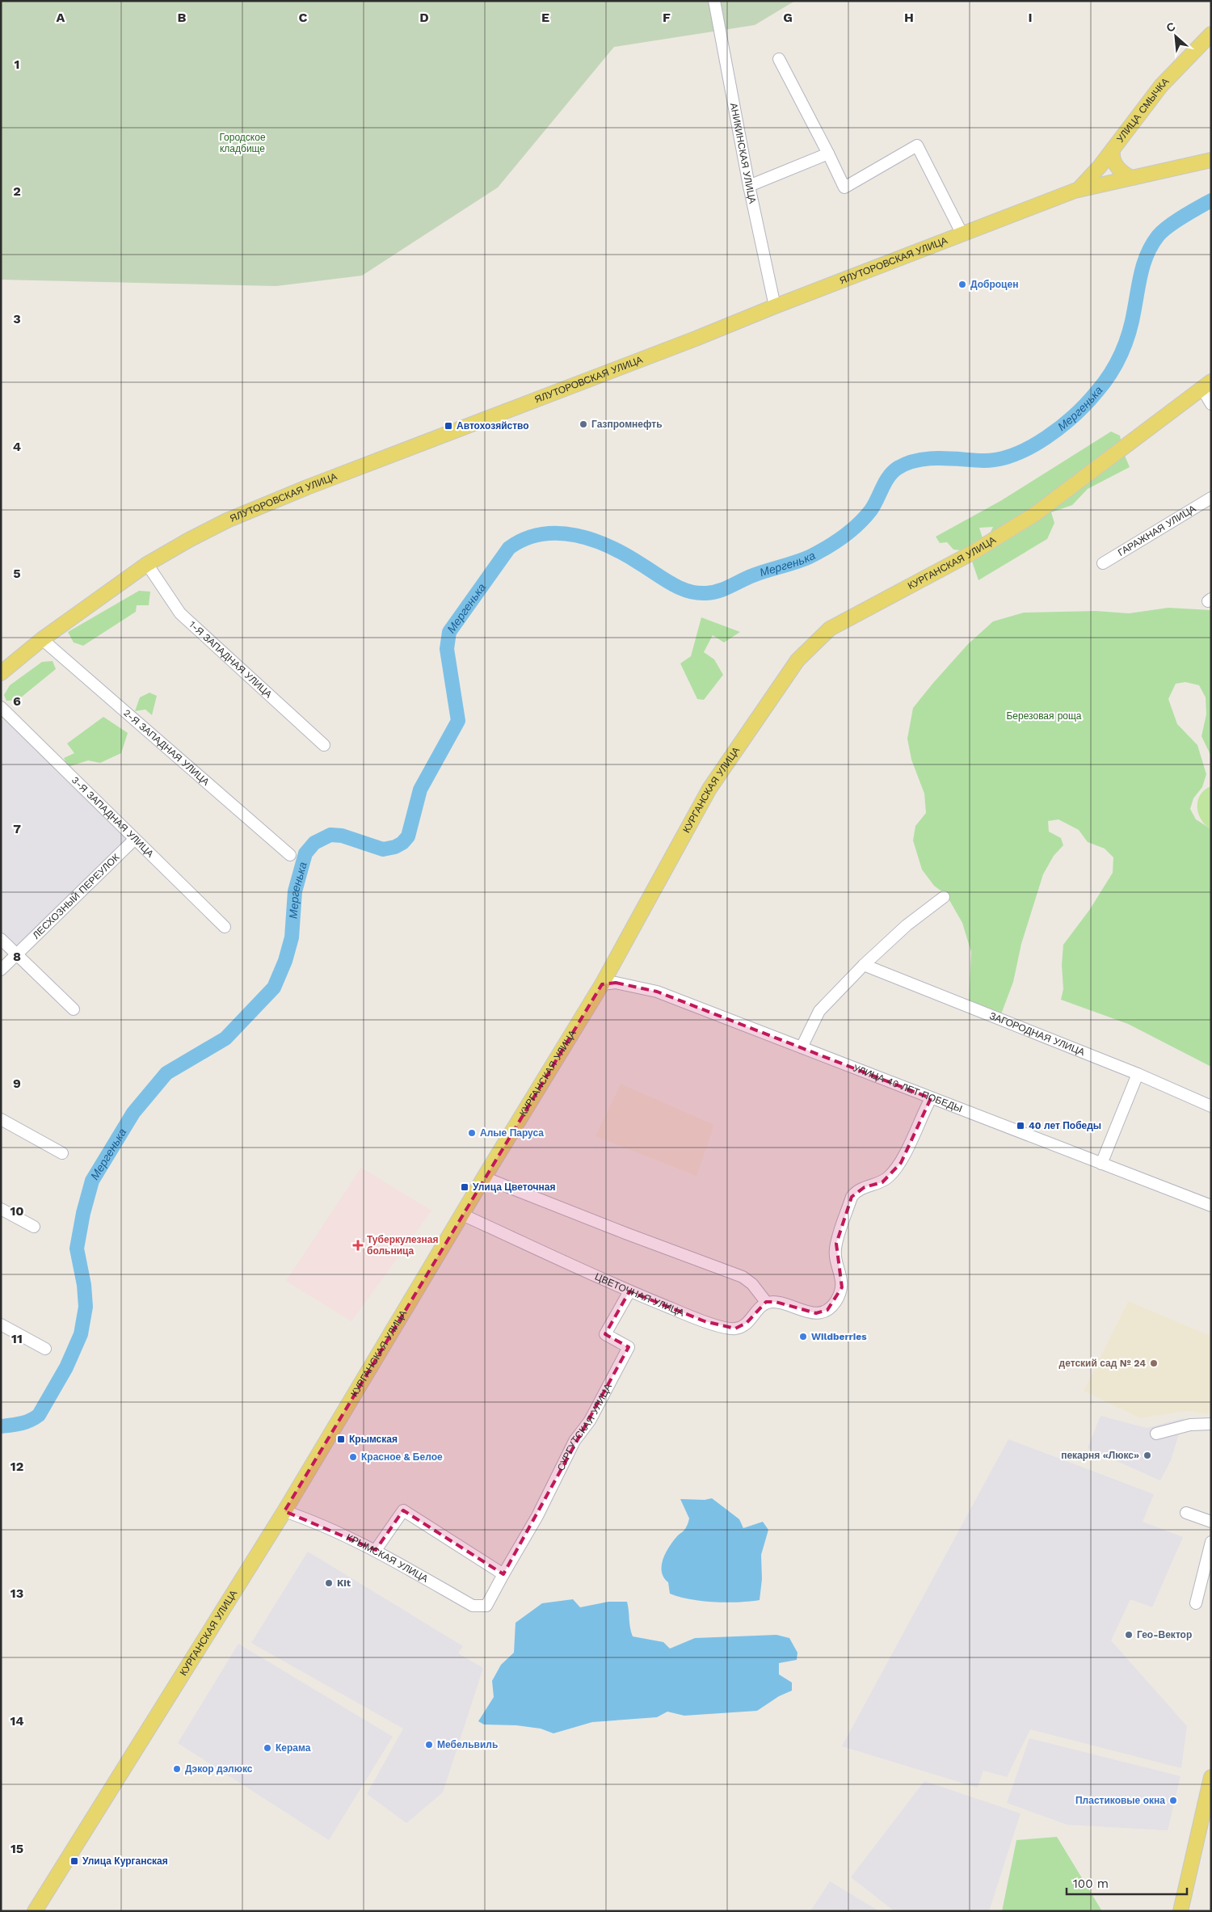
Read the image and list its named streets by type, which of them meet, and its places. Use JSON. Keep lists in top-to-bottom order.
{
  "streets": {
    "main road": ["УЛИЦА СМЫЧКА", "ЯЛУТОРОВСКАЯ УЛИЦА", "КУРГАНСКАЯ УЛИЦА"],
    "street": [
      "АНИКИНСКАЯ УЛИЦА",
      "ГАРАЖНАЯ УЛИЦА",
      "1-Я ЗАПАДНАЯ УЛИЦА",
      "2-Я ЗАПАДНАЯ УЛИЦА",
      "3-Я ЗАПАДНАЯ УЛИЦА",
      "ЛЕСХОЗНЫЙ ПЕРЕУЛОК",
      "ЗАГОРОДНАЯ УЛИЦА",
      "УЛИЦА 40 ЛЕТ ПОБЕДЫ",
      "ЦВЕТОЧНАЯ УЛИЦА",
      "СУРГУТСКАЯ УЛИЦА",
      "КРЫМСКАЯ УЛИЦА"
    ]
  },
  "crossings": [
    ["УЛИЦА СМЫЧКА", "ЯЛУТОРОВСКАЯ УЛИЦА"],
    ["АНИКИНСКАЯ УЛИЦА", "ЯЛУТОРОВСКАЯ УЛИЦА"],
    ["ЯЛУТОРОВСКАЯ УЛИЦА", "1-Я ЗАПАДНАЯ УЛИЦА"],
    ["ЯЛУТОРОВСКАЯ УЛИЦА", "2-Я ЗАПАДНАЯ УЛИЦА"],
    ["КУРГАНСКАЯ УЛИЦА", "УЛИЦА 40 ЛЕТ ПОБЕДЫ"],
    ["КУРГАНСКАЯ УЛИЦА", "ЦВЕТОЧНАЯ УЛИЦА"],
    ["КУРГАНСКАЯ УЛИЦА", "КРЫМСКАЯ УЛИЦА"],
    ["3-Я ЗАПАДНАЯ УЛИЦА", "ЛЕСХОЗНЫЙ ПЕРЕУЛОК"],
    ["ЦВЕТОЧНАЯ УЛИЦА", "СУРГУТСКАЯ УЛИЦА"],
    ["СУРГУТСКАЯ УЛИЦА", "КРЫМСКАЯ УЛИЦА"]
  ],
  "water": ["Мергенька"],
  "parks": ["Городское кладбище", "Березовая роща"],
  "places": {
    "other": [
      "Доброцен",
      "Газпромнефть",
      "Алые Паруса",
      "Wildberries",
      "детский сад № 24",
      "пекарня «Люкс»",
      "Красное & Белое",
      "Kit",
      "Гео-Вектор",
      "Мебельвиль",
      "Керама",
      "Дэкор дэлюкс",
      "Пластиковые окна"
    ],
    "transit": [
      "Автохозяйство",
      "40 лет Победы",
      "Улица Цветочная",
      "Крымская",
      "Улица Курганская"
    ],
    "health": ["Туберкулезная больница"]
  },
  "scale_bar": "100 m",
  "north": "top left",
  "grid": {
    "columns": [
      "A",
      "B",
      "C",
      "D",
      "E",
      "F",
      "G",
      "H",
      "I"
    ],
    "rows": [
      "1",
      "2",
      "3",
      "4",
      "5",
      "6",
      "7",
      "8",
      "9",
      "10",
      "11",
      "12",
      "13",
      "14",
      "15"
    ]
  }
}
